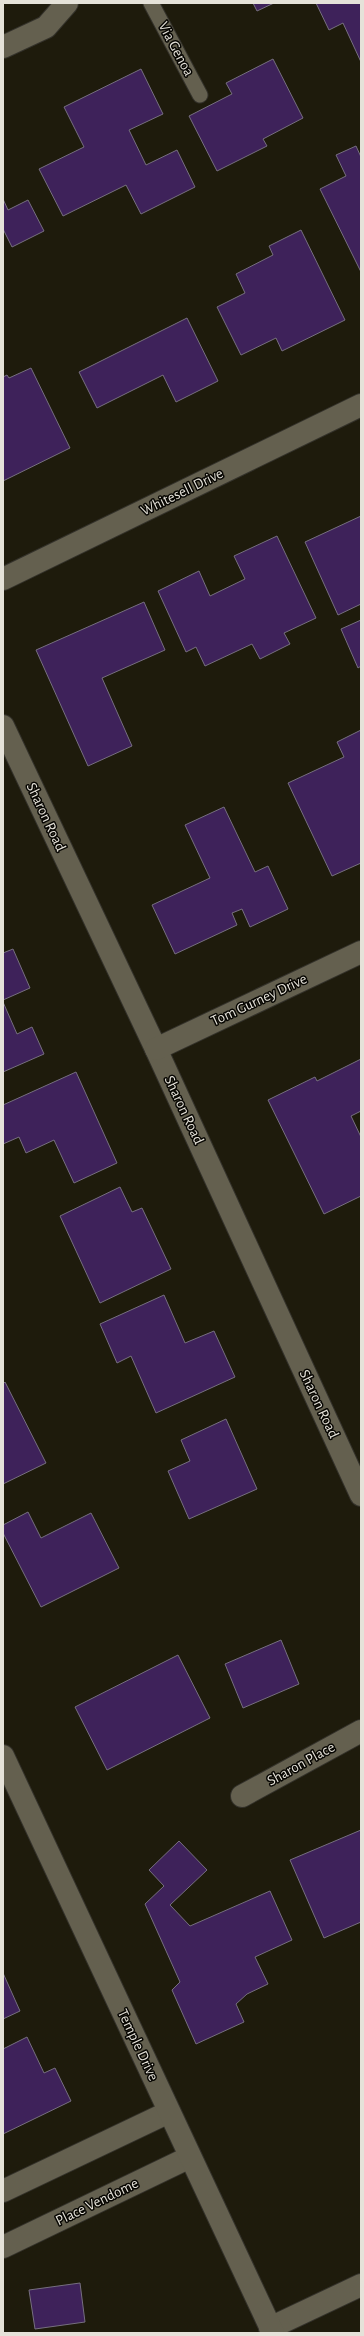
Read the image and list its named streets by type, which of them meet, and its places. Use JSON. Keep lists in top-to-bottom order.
{
  "streets": {
    "street": [
      "Whitesell Drive",
      "Sharon Road",
      "Tom Gurney Drive",
      "Sharon Place",
      "Temple Drive",
      "Place Vendome"
    ],
    "lane": ["Via Genoa"]
  },
  "crossings": [
    ["Sharon Road", "Tom Gurney Drive"],
    ["Temple Drive", "Place Vendome"]
  ]
}
